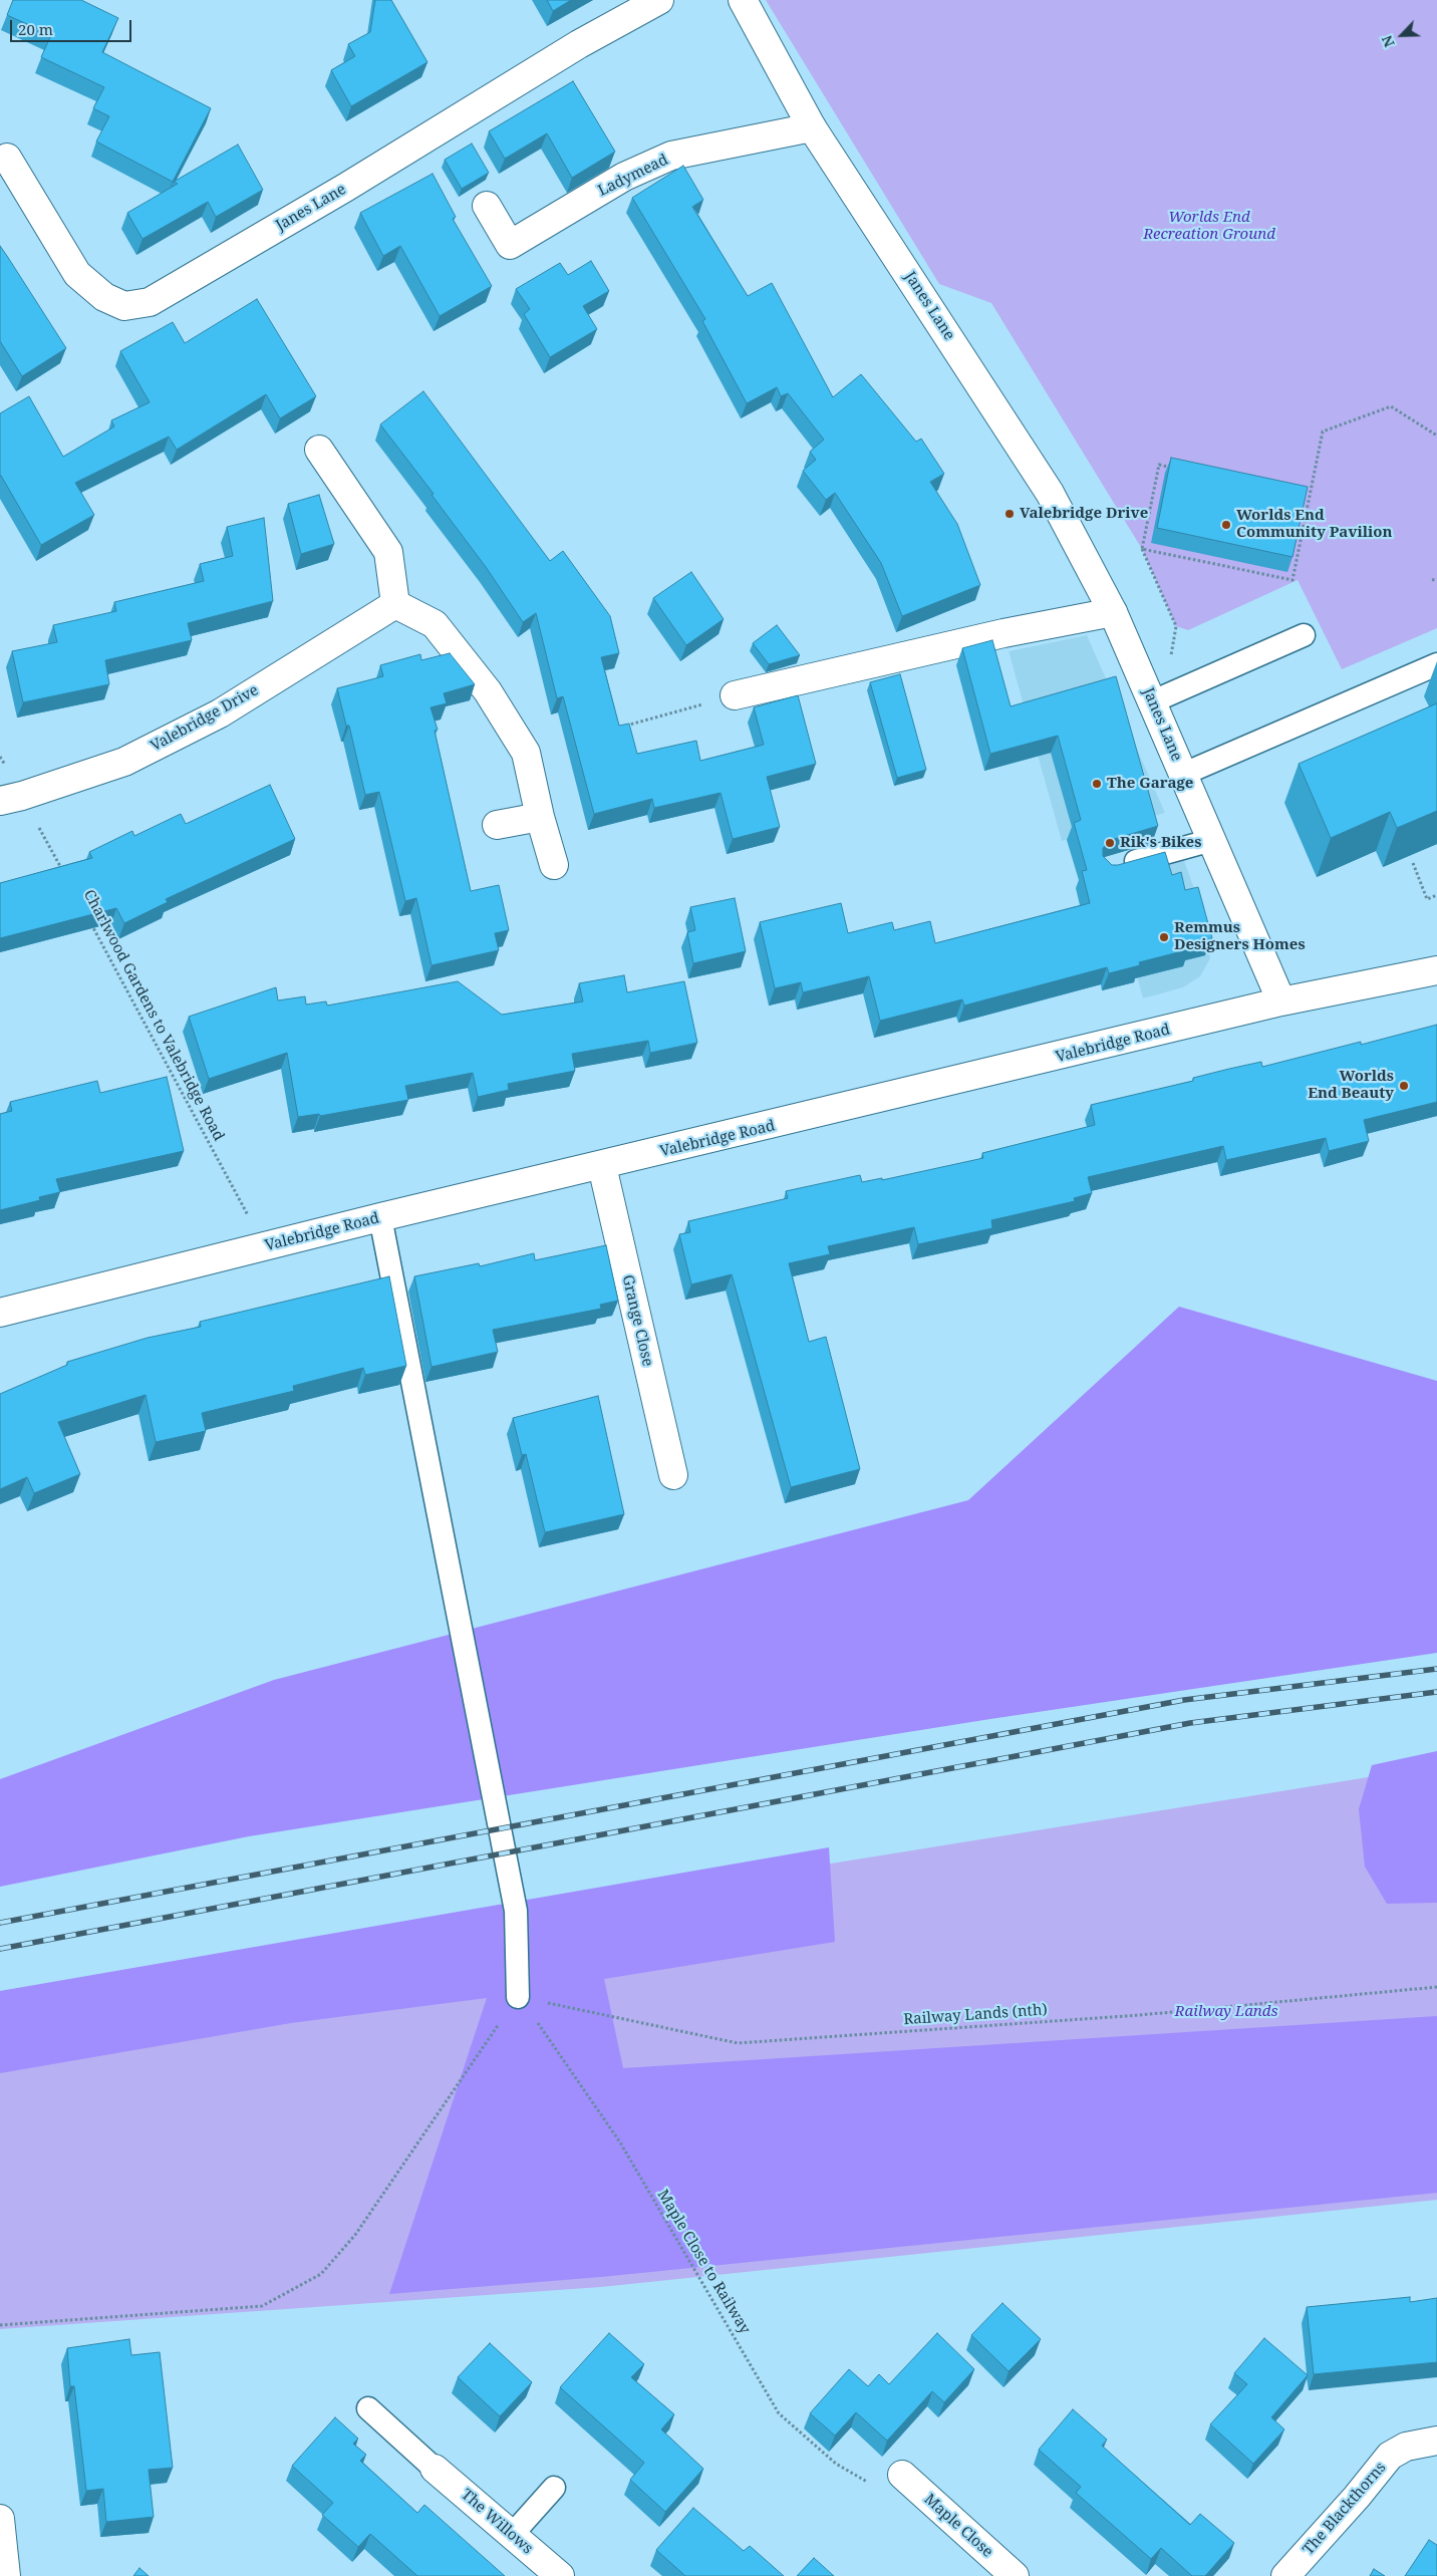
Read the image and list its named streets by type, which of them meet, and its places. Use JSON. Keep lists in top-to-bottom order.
{
  "streets": {
    "street": [
      "Ladymead",
      "Janes Lane",
      "Valebridge Drive",
      "Valebridge Road",
      "Grange Close",
      "The Blackthorns",
      "The Willows",
      "Maple Close"
    ],
    "path": ["Charlwood Gardens to Valebridge Road", "Railway Lands (nth)", "Maple Close to Railway"]
  },
  "crossings": [
    ["Ladymead", "Janes Lane"],
    ["Janes Lane", "Valebridge Road"],
    ["Charlwood Gardens to Valebridge Road", "Valebridge Road"],
    ["Valebridge Road", "Grange Close"],
    ["Railway Lands (nth)", "Maple Close to Railway"],
    ["Maple Close to Railway", "Maple Close"]
  ],
  "parks": ["Worlds End Recreation Ground", "Railway Lands"],
  "places": [
    "Valebridge Drive",
    "Worlds End Community Pavilion",
    "The Garage",
    "Rik's Bikes",
    "Remmus Designers Homes",
    "Worlds End Beauty"
  ],
  "scale_bar": "20 m",
  "north": "bottom left"
}
